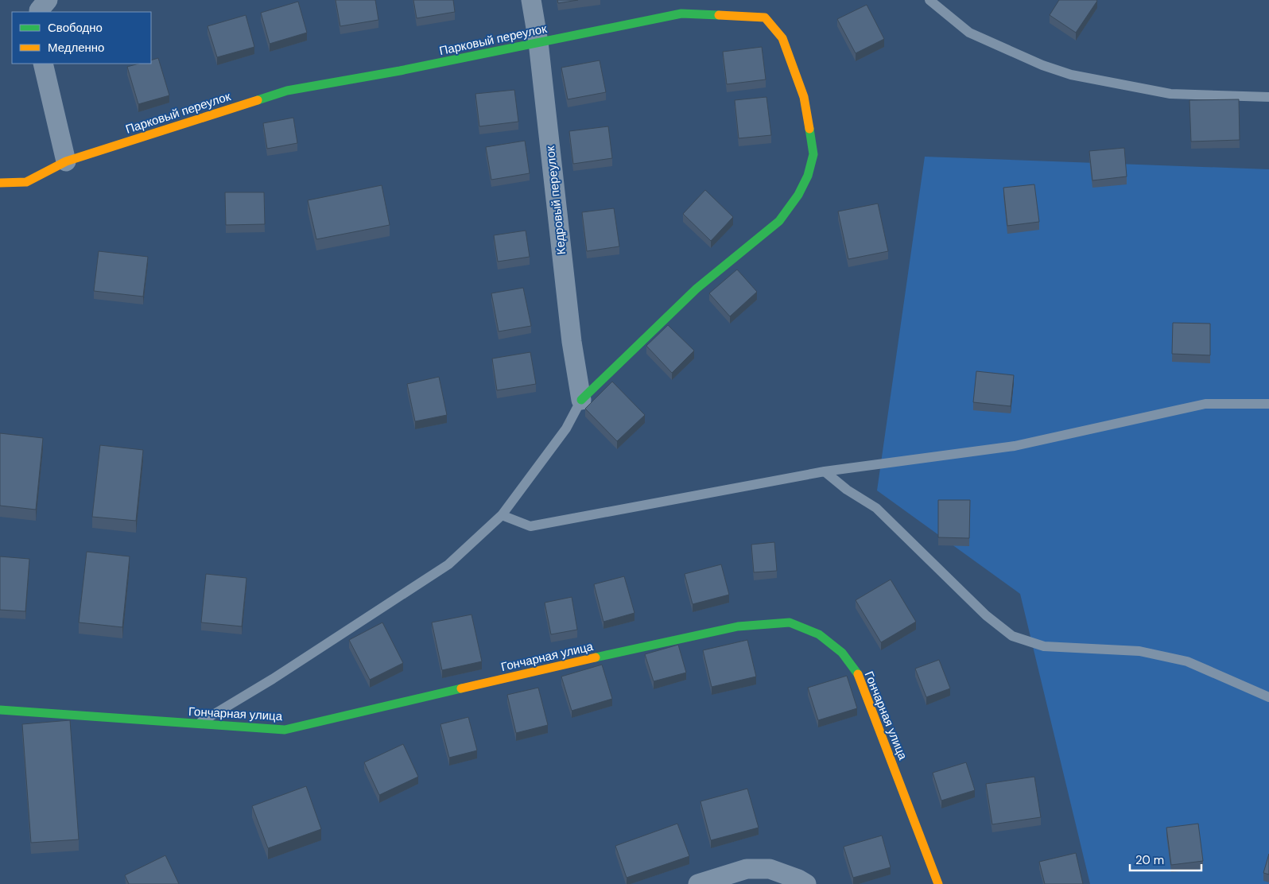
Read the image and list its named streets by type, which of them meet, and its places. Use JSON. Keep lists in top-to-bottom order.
{
  "streets": {
    "street": ["Парковый переулок", "Кедровый переулок", "Гончарная улица"]
  },
  "crossings": [
    ["Парковый переулок", "Кедровый переулок"]
  ],
  "legend": ["Свободно", "Медленно"],
  "scale_bar": "20 m"
}
